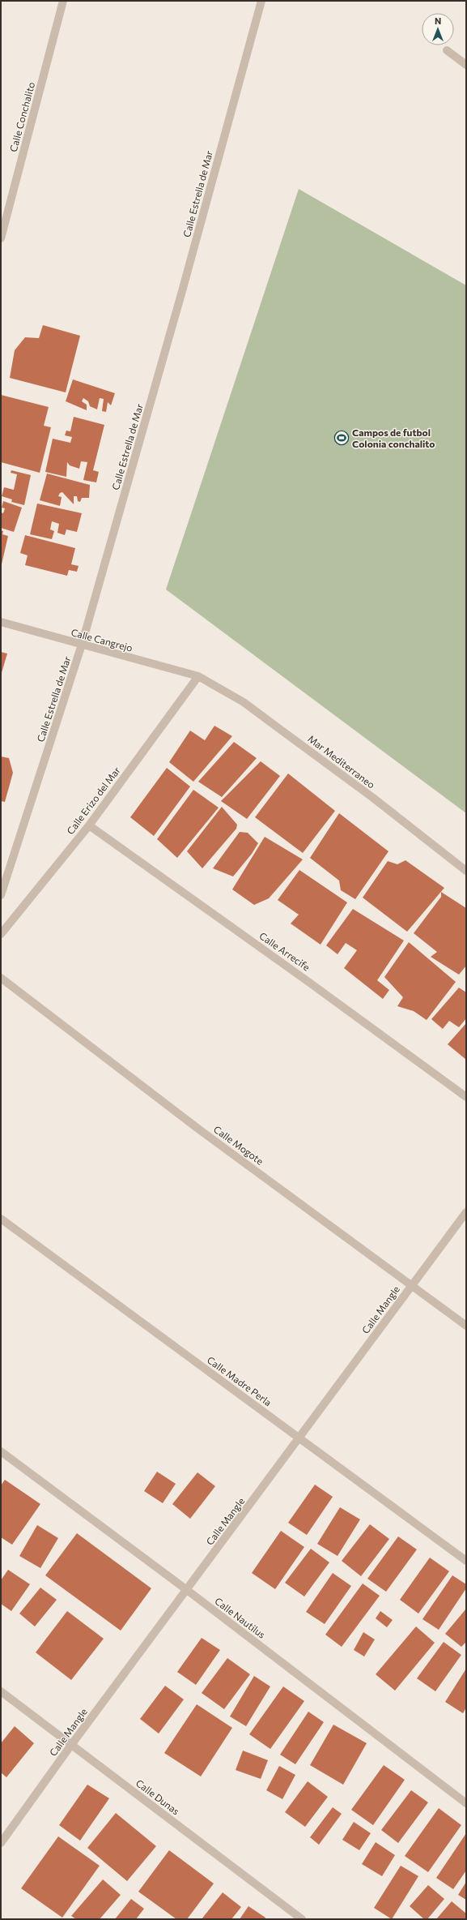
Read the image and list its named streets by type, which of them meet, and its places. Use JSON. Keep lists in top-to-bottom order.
{
  "streets": {
    "street": [
      "Calle Conchalito",
      "Calle Estrella de Mar",
      "Calle Cangrejo",
      "Mar Mediterraneo",
      "Calle Erizo del Mar",
      "Calle Arrecife",
      "Calle Mogote",
      "Calle Mangle",
      "Calle Madre Perla",
      "Calle Nautilus",
      "Calle Dunas"
    ]
  },
  "crossings": [
    ["Calle Estrella de Mar", "Calle Cangrejo"],
    ["Calle Cangrejo", "Mar Mediterraneo"],
    ["Calle Cangrejo", "Calle Erizo del Mar"],
    ["Mar Mediterraneo", "Calle Erizo del Mar"],
    ["Calle Erizo del Mar", "Calle Arrecife"],
    ["Calle Mogote", "Calle Mangle"],
    ["Calle Mangle", "Calle Madre Perla"],
    ["Calle Mangle", "Calle Nautilus"],
    ["Calle Mangle", "Calle Dunas"]
  ],
  "places": {
    "sports": ["Campos de futbol Colonia conchalito"]
  },
  "north": "top"
}
